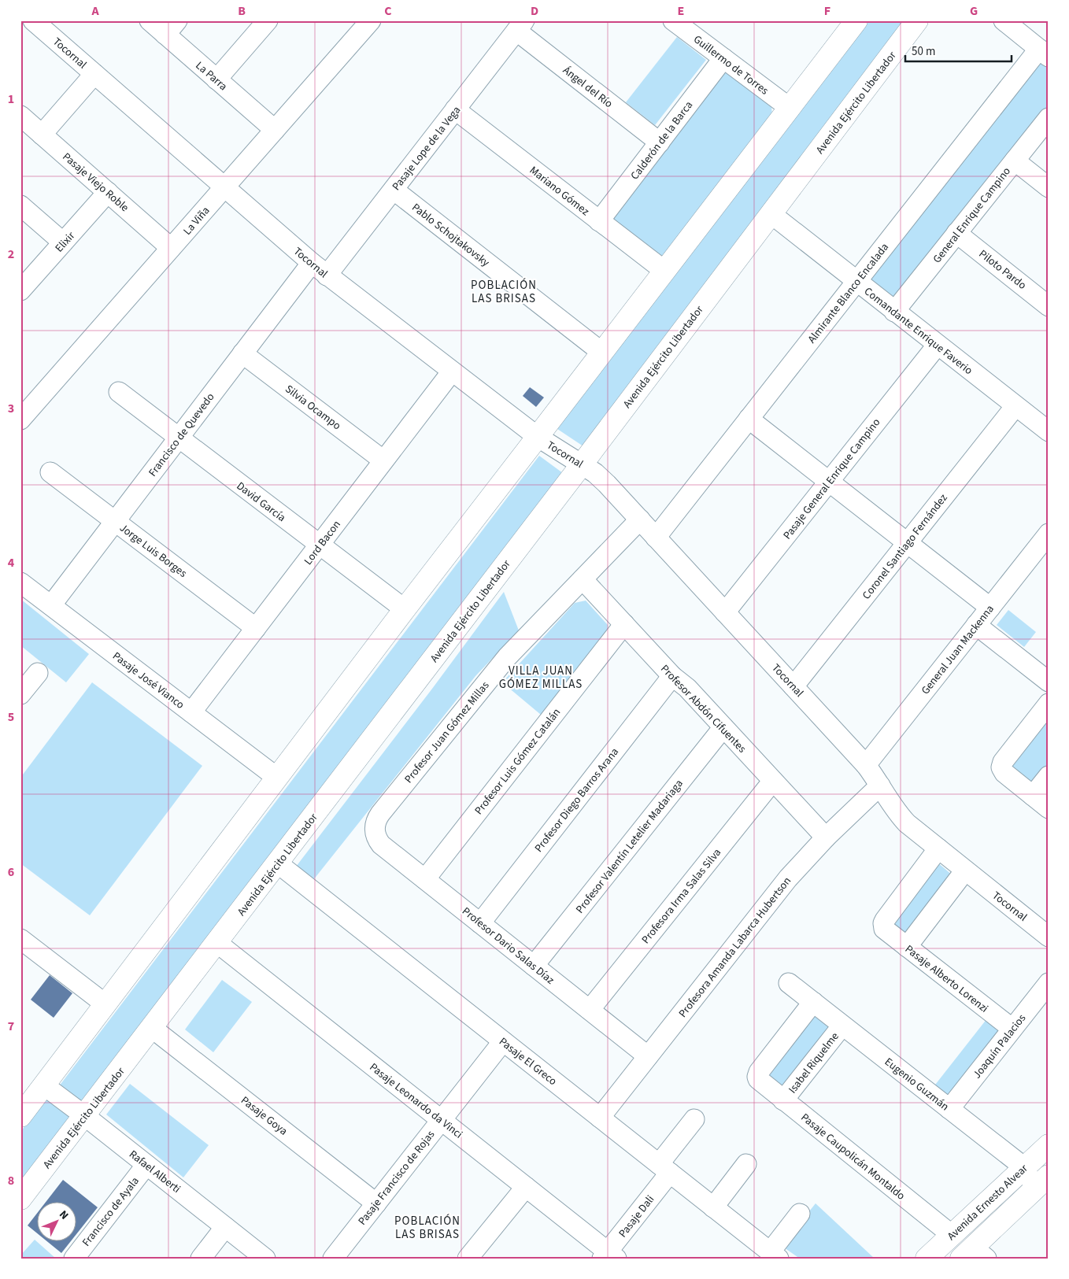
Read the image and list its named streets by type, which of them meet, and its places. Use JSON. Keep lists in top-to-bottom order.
{
  "streets": {
    "main road": ["Avenida Ejército Libertador", "Avenida Ernesto Alvear"],
    "street": [
      "Tocornal",
      "Guillermo de Torres",
      "La Parra",
      "Ángel del Río",
      "Calderón de la Barca",
      "Pasaje Lope de la Vega",
      "Pasaje Viejo Roble",
      "Mariano Gómez",
      "General Enrique Campino",
      "La Viña",
      "Pablo Schojtakovsky",
      "Elixir",
      "Piloto Pardo",
      "Almirante Blanco Encalada",
      "Comandante Enrique Faverio",
      "Silvia Ocampo",
      "Francisco de Quevedo",
      "Pasaje General Enrique Campino",
      "David García",
      "Lord Bacon",
      "Coronel Santiago Fernández",
      "Jorge Luis Borges",
      "General Juan Mackenna",
      "Pasaje José Vianco",
      "Profesor Abdón Cifuentes",
      "Profesor Juan Gómez Millas",
      "Profesor Luis Gómez Catalán",
      "Profesor Diego Barros Arana",
      "Profesor Valentín Letelier Madariaga",
      "Profesora Irma Salas Silva",
      "Profesor Dario Salas Díaz",
      "Profesora Amanda Labarca Hubertson",
      "Pasaje Alberto Lorenzi",
      "Joaquín Palacios",
      "Pasaje El Greco",
      "Isabel Riquelme",
      "Eugenio Guzmán",
      "Pasaje Leonardo da Vinci",
      "Pasaje Goya",
      "Pasaje Caupolicán Montaldo",
      "Rafael Alberti",
      "Pasaje Francisco de Rojas",
      "Francisco de Ayala",
      "Pasaje Dali"
    ]
  },
  "crossings": [
    ["Tocornal", "Avenida Ejército Libertador"],
    ["Tocornal", "Pasaje Lope de la Vega"],
    ["Tocornal", "La Viña"],
    ["Tocornal", "Almirante Blanco Encalada"],
    ["Tocornal", "Francisco de Quevedo"],
    ["Tocornal", "Pasaje General Enrique Campino"],
    ["Tocornal", "Lord Bacon"],
    ["Tocornal", "Coronel Santiago Fernández"],
    ["Tocornal", "General Juan Mackenna"],
    ["Tocornal", "Profesor Juan Gómez Millas"],
    ["Tocornal", "Profesora Amanda Labarca Hubertson"],
    ["Tocornal", "Pasaje Alberto Lorenzi"],
    ["Guillermo de Torres", "Calderón de la Barca"],
    ["La Parra", "La Viña"],
    ["Ángel del Río", "Calderón de la Barca"],
    ["Ángel del Río", "Pasaje Lope de la Vega"],
    ["Avenida Ejército Libertador", "Comandante Enrique Faverio"],
    ["Avenida Ejército Libertador", "Pasaje El Greco"],
    ["Avenida Ejército Libertador", "Pasaje Leonardo da Vinci"],
    ["Avenida Ejército Libertador", "Pasaje Goya"],
    ["Avenida Ejército Libertador", "Rafael Alberti"],
    ["Calderón de la Barca", "Mariano Gómez"],
    ["Pasaje Lope de la Vega", "Mariano Gómez"],
    ["Pasaje Lope de la Vega", "Pablo Schojtakovsky"],
    ["Pasaje Viejo Roble", "La Viña"],
    ["Pasaje Viejo Roble", "Elixir"],
    ["General Enrique Campino", "Piloto Pardo"],
    ["General Enrique Campino", "Comandante Enrique Faverio"],
    ["Almirante Blanco Encalada", "Comandante Enrique Faverio"],
    ["Comandante Enrique Faverio", "Pasaje General Enrique Campino"],
    ["Comandante Enrique Faverio", "Coronel Santiago Fernández"],
    ["Silvia Ocampo", "Francisco de Quevedo"],
    ["Silvia Ocampo", "Lord Bacon"],
    ["Francisco de Quevedo", "David García"],
    ["Francisco de Quevedo", "Jorge Luis Borges"],
    ["Francisco de Quevedo", "Pasaje José Vianco"],
    ["David García", "Lord Bacon"],
    ["Lord Bacon", "Jorge Luis Borges"],
    ["Lord Bacon", "Pasaje José Vianco"],
    ["Profesor Abdón Cifuentes", "Profesor Juan Gómez Millas"],
    ["Profesor Abdón Cifuentes", "Profesor Luis Gómez Catalán"],
    ["Profesor Abdón Cifuentes", "Profesor Diego Barros Arana"],
    ["Profesor Abdón Cifuentes", "Profesor Valentín Letelier Madariaga"],
    ["Profesor Abdón Cifuentes", "Profesora Irma Salas Silva"],
    ["Profesor Abdón Cifuentes", "Profesora Amanda Labarca Hubertson"],
    ["Profesor Juan Gómez Millas", "Profesor Dario Salas Díaz"],
    ["Profesor Luis Gómez Catalán", "Profesor Dario Salas Díaz"],
    ["Profesor Diego Barros Arana", "Profesor Dario Salas Díaz"],
    ["Profesor Valentín Letelier Madariaga", "Profesor Dario Salas Díaz"],
    ["Profesora Irma Salas Silva", "Profesor Dario Salas Díaz"],
    ["Profesor Dario Salas Díaz", "Profesora Amanda Labarca Hubertson"],
    ["Profesora Amanda Labarca Hubertson", "Pasaje El Greco"],
    ["Pasaje Alberto Lorenzi", "Joaquín Palacios"],
    ["Joaquín Palacios", "Eugenio Guzmán"],
    ["Pasaje El Greco", "Pasaje Francisco de Rojas"],
    ["Pasaje El Greco", "Pasaje Dali"],
    ["Isabel Riquelme", "Eugenio Guzmán"],
    ["Isabel Riquelme", "Pasaje Caupolicán Montaldo"],
    ["Eugenio Guzmán", "Pasaje Caupolicán Montaldo"],
    ["Eugenio Guzmán", "Avenida Ernesto Alvear"],
    ["Pasaje Leonardo da Vinci", "Pasaje Francisco de Rojas"],
    ["Pasaje Leonardo da Vinci", "Pasaje Dali"],
    ["Pasaje Goya", "Pasaje Francisco de Rojas"],
    ["Pasaje Caupolicán Montaldo", "Avenida Ernesto Alvear"],
    ["Rafael Alberti", "Francisco de Ayala"]
  ],
  "districts": ["POBLACIÓN LAS BRISAS", "VILLA JUAN GÓMEZ MILLAS", "POBLACIÓN LAS BRISAS"],
  "scale_bar": "50 m",
  "north": "top right",
  "grid": {
    "columns": [
      "A",
      "B",
      "C",
      "D",
      "E",
      "F",
      "G"
    ],
    "rows": [
      "1",
      "2",
      "3",
      "4",
      "5",
      "6",
      "7",
      "8"
    ]
  }
}
